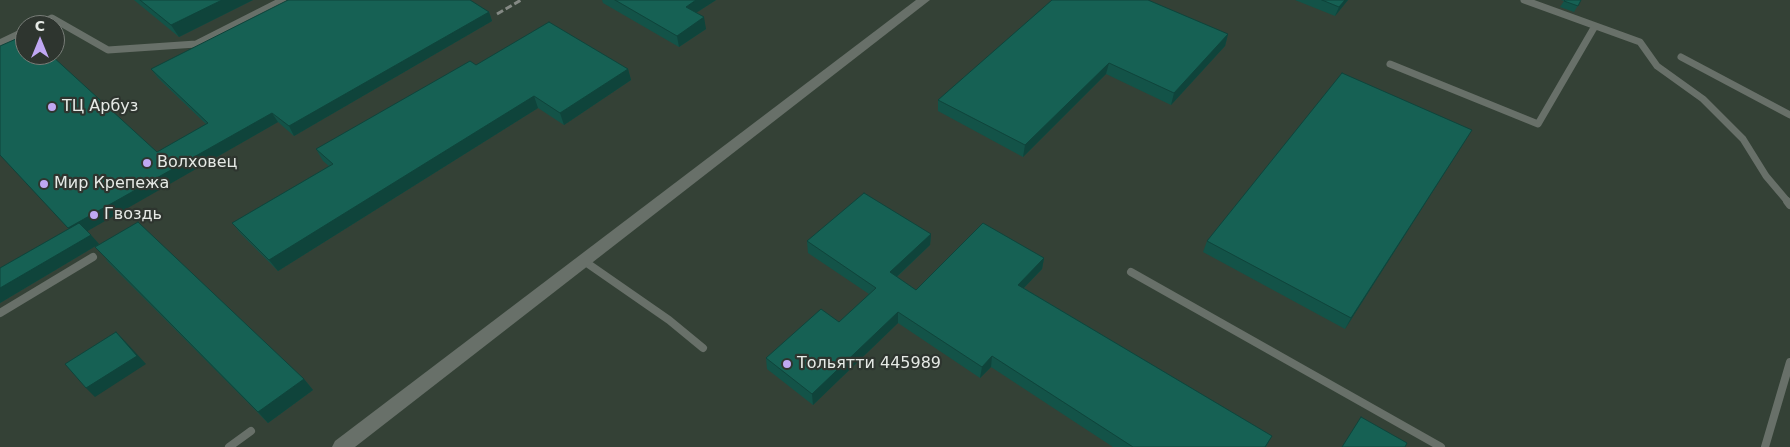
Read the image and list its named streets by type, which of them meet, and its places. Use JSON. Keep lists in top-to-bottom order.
{
  "places": [
    "ТЦ Арбуз",
    "Волховец",
    "Мир Крепежа",
    "Гвоздь",
    "Тольятти 445989"
  ],
  "north": "top"
}
